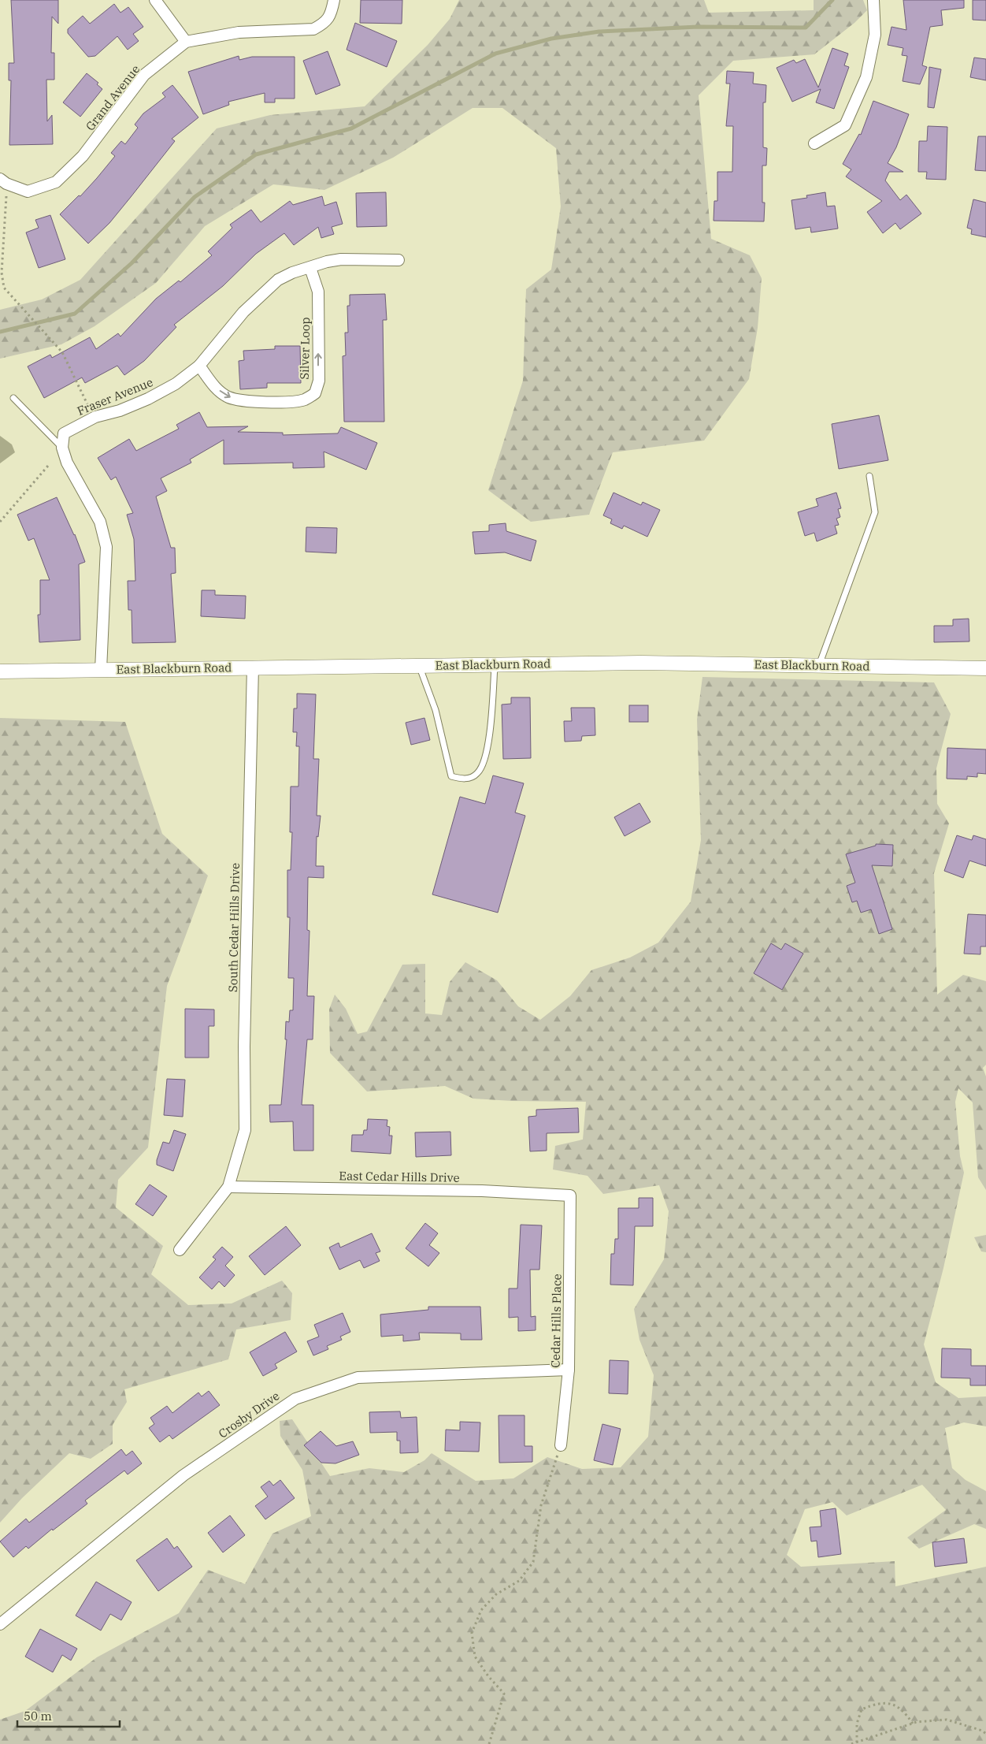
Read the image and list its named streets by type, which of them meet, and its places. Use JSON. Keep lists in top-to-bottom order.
{
  "streets": {
    "street": [
      "Grand Avenue",
      "Silver Loop",
      "Fraser Avenue",
      "East Blackburn Road",
      "South Cedar Hills Drive",
      "East Cedar Hills Drive",
      "Cedar Hills Place",
      "Crosby Drive"
    ]
  },
  "crossings": [
    ["Silver Loop", "Fraser Avenue"],
    ["East Blackburn Road", "South Cedar Hills Drive"],
    ["South Cedar Hills Drive", "East Cedar Hills Drive"],
    ["East Cedar Hills Drive", "Cedar Hills Place"],
    ["Cedar Hills Place", "Crosby Drive"]
  ],
  "scale_bar": "50 m"
}
